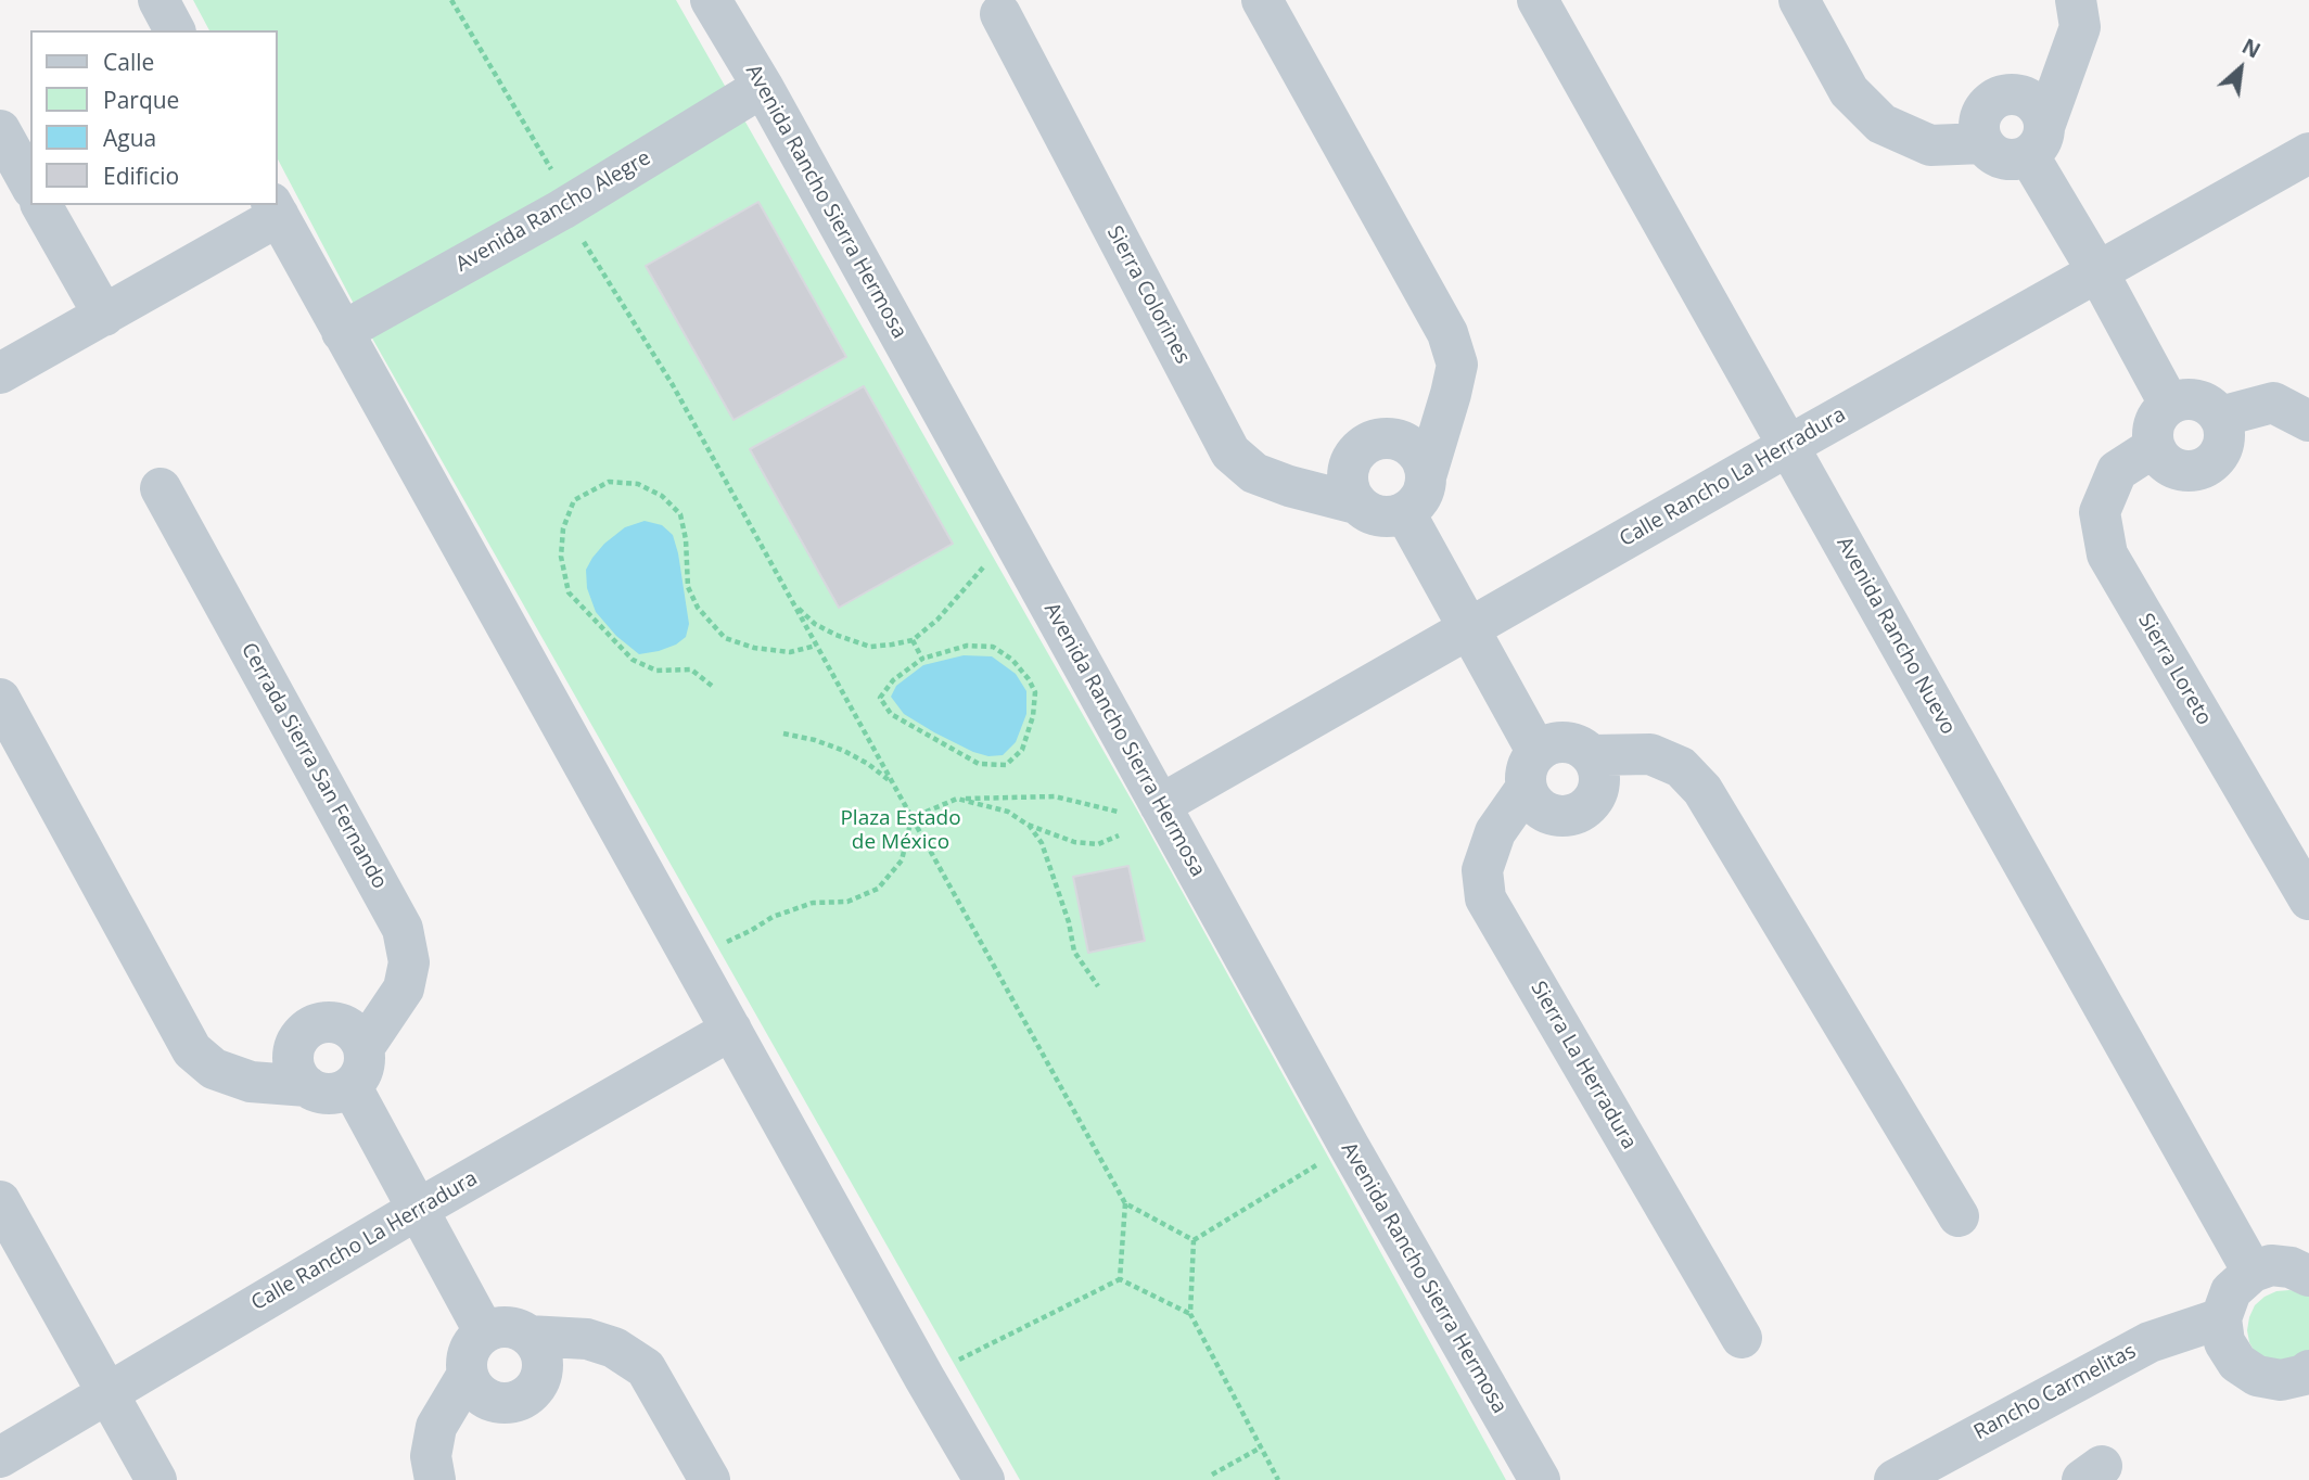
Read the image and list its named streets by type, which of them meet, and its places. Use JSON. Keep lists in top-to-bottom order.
{
  "streets": {
    "street": [
      "Avenida Rancho Sierra Hermosa",
      "Avenida Rancho Alegre",
      "Sierra Colorines",
      "Calle Rancho La Herradura",
      "Avenida Rancho Nuevo",
      "Sierra Loreto",
      "Cerrada Sierra San Fernando",
      "Sierra La Herradura",
      "Rancho Carmelitas"
    ]
  },
  "crossings": [
    ["Avenida Rancho Sierra Hermosa", "Avenida Rancho Alegre"],
    ["Avenida Rancho Sierra Hermosa", "Calle Rancho La Herradura"],
    ["Calle Rancho La Herradura", "Avenida Rancho Nuevo"]
  ],
  "parks": ["Plaza Estado de México"],
  "legend": [
    "Calle",
    "Parque",
    "Agua",
    "Edificio"
  ],
  "north": "top right"
}
